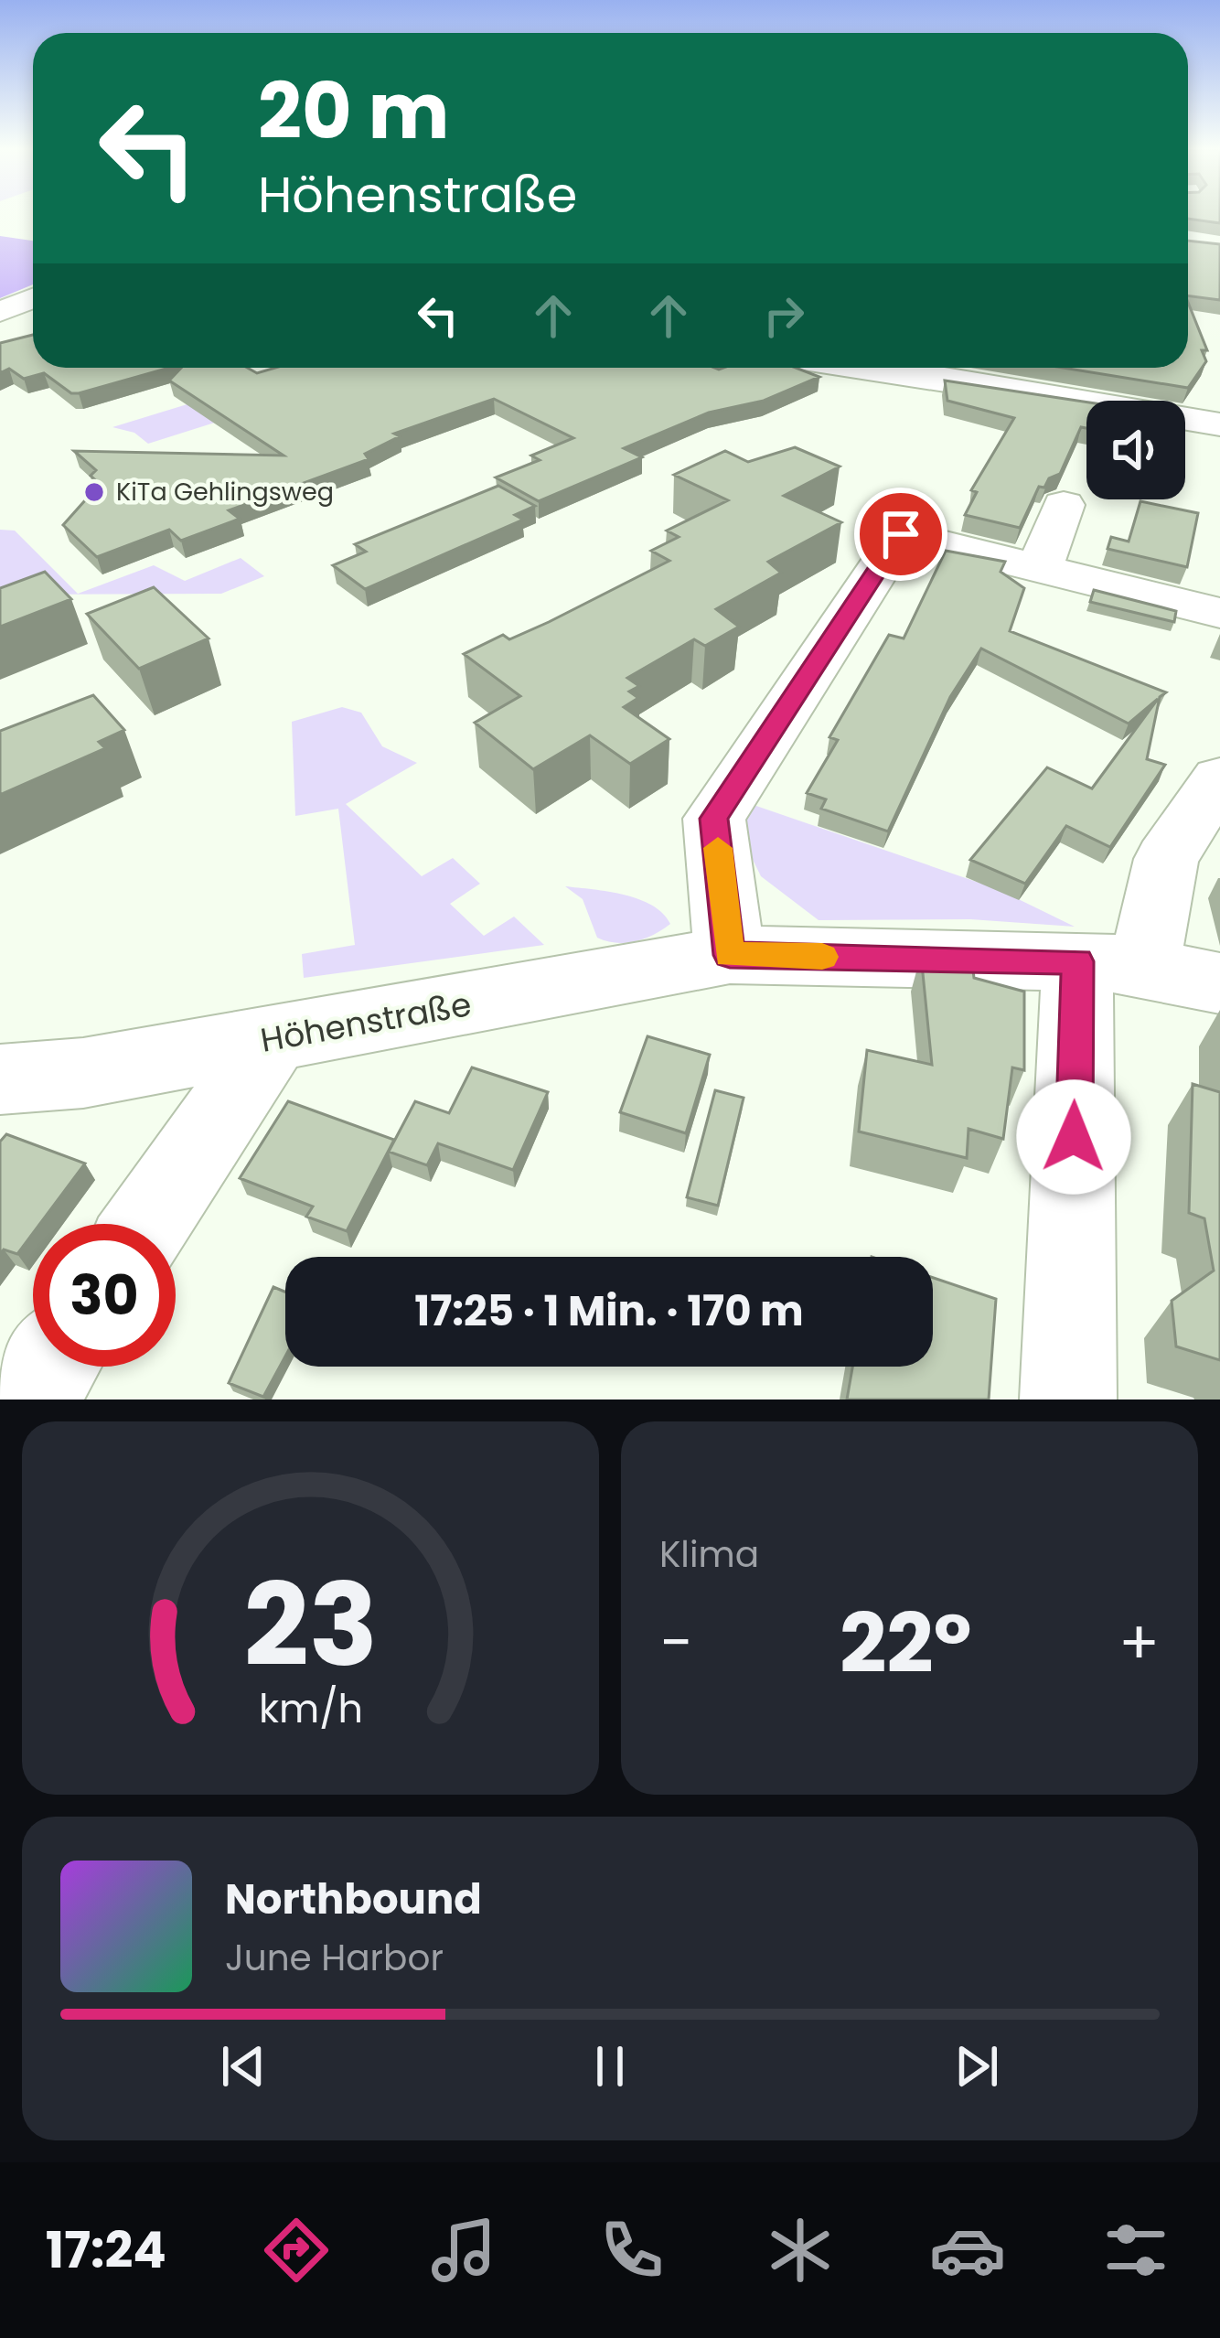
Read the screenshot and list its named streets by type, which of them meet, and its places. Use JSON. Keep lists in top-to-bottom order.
{
  "streets": {
    "street": ["Höhenstraße"]
  },
  "places": ["KiTa Gehlingsweg"],
  "page": {
    "turn": ["20 m", "Höhenstraße"],
    "limit": "30",
    "trip": "17:25 · 1 Min. · 170 m",
    "tile": "Klima",
    "heat": ["−", "22°", "+"],
    "song": ["Northbound", "June Harbor"],
    "tabs": "17:24",
    "gauge": ["23", "km/h"]
  }
}
